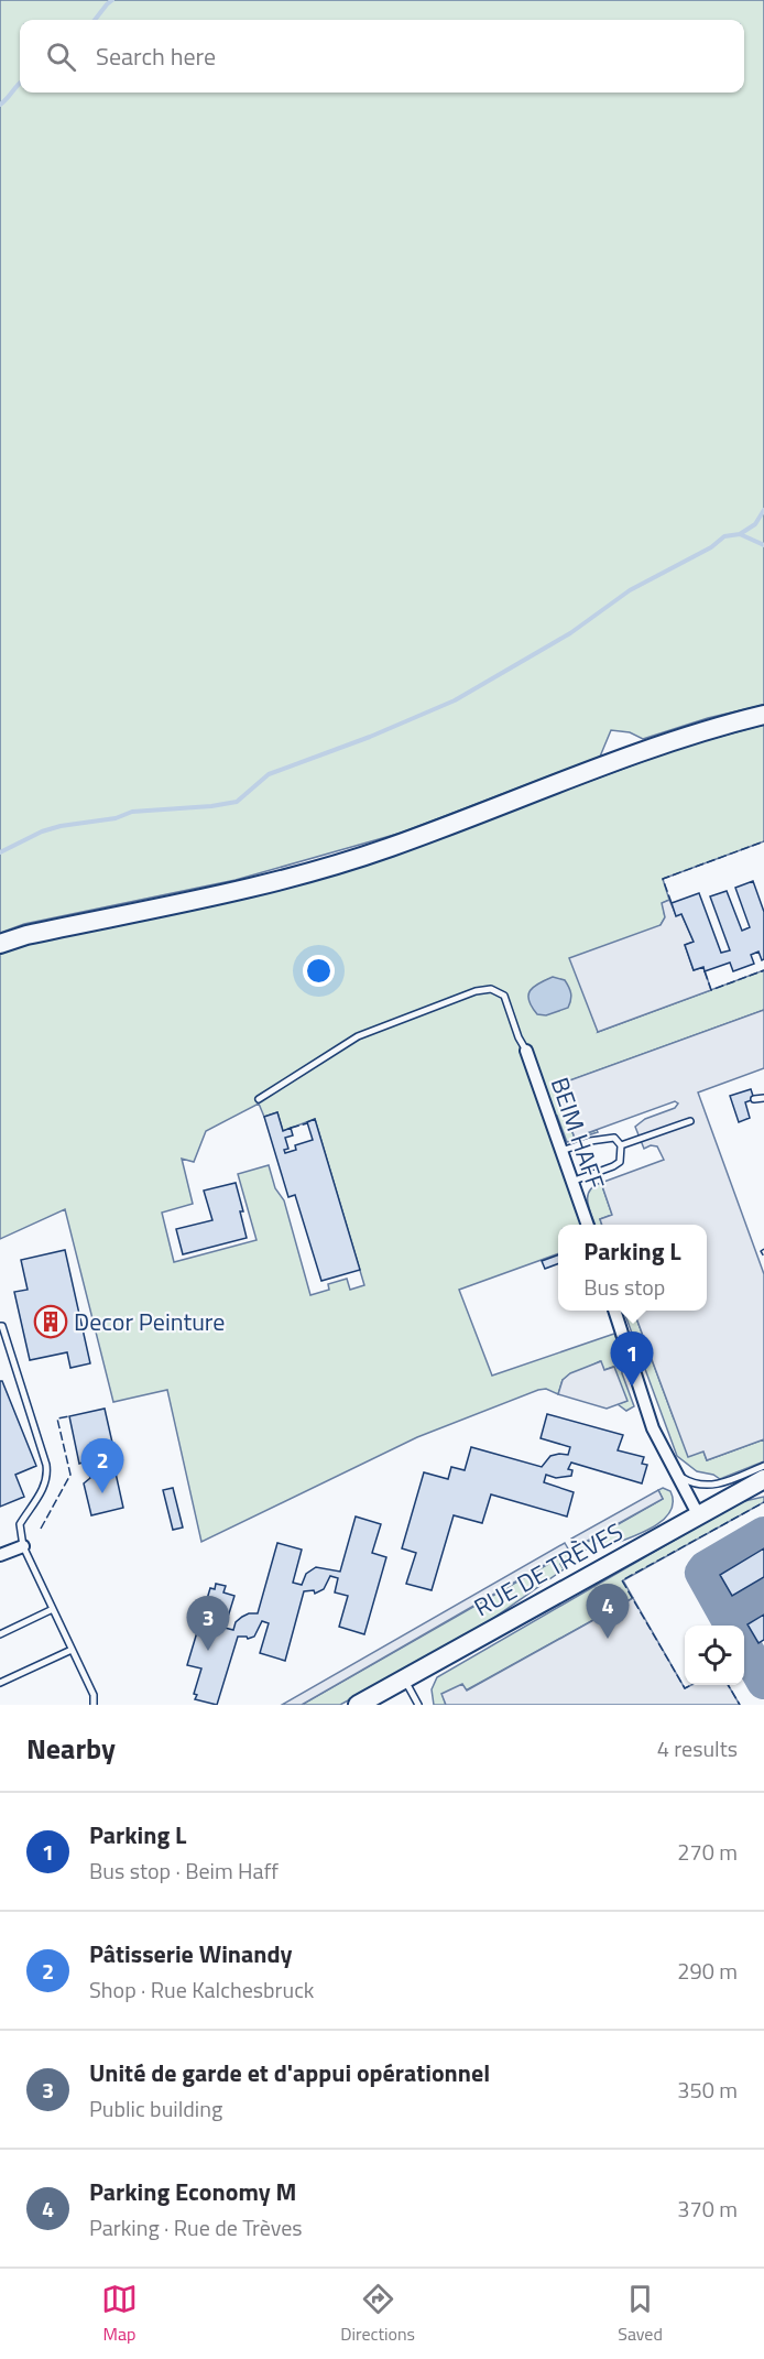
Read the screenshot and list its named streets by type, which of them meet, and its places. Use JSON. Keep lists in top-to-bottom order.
{
  "streets": {
    "main road": ["RUE DE TRÈVES"],
    "street": ["BEIM HAFF"]
  },
  "places": {
    "building": ["Decor Peinture"]
  },
  "page": {
    "search": "Search here",
    "popup": ["Parking L", "Bus stop"],
    "pins": [
      "1",
      "2",
      "4",
      "3"
    ],
    "heading": ["Nearby", "4 results"],
    "list": [
      {
        "mark": "1",
        "name": "Parking L",
        "note": "Bus stop · Beim Haff",
        "value": "270 m"
      },
      {
        "mark": "2",
        "name": "Pâtisserie Winandy",
        "note": "Shop · Rue Kalchesbruck",
        "value": "290 m"
      },
      {
        "mark": "3",
        "name": "Unité de garde et d'appui opérationnel",
        "note": "Public building",
        "value": "350 m"
      },
      {
        "mark": "4",
        "name": "Parking Economy M",
        "note": "Parking · Rue de Trèves",
        "value": "370 m"
      }
    ],
    "nav": ["Map", "Directions", "Saved"]
  }
}
